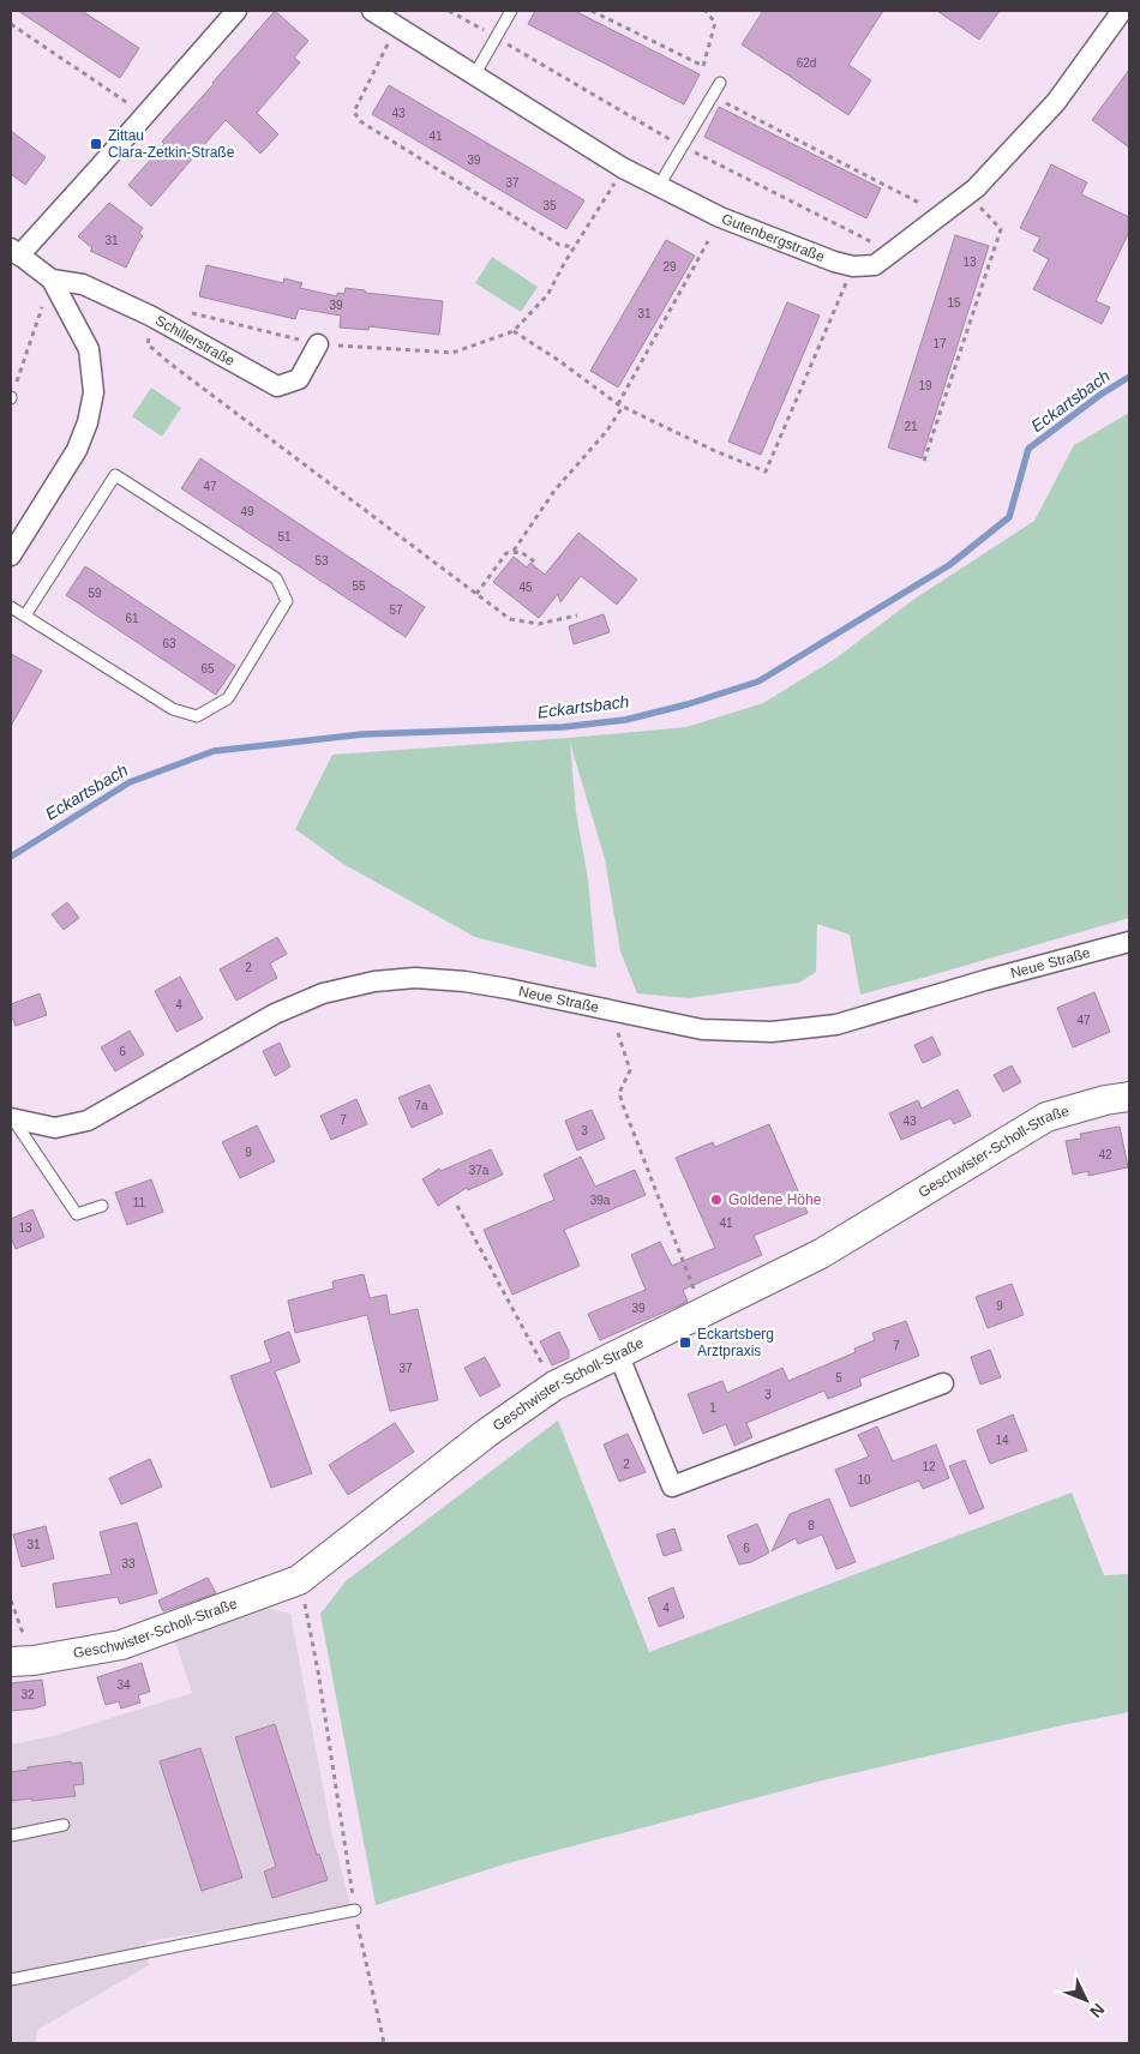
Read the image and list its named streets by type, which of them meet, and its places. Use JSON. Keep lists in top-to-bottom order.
{
  "streets": {
    "street": [
      "Gutenbergstraße",
      "Schillerstraße",
      "Neue Straße",
      "Geschwister-Scholl-Straße"
    ]
  },
  "water": ["Eckartsbach"],
  "places": {
    "transit": ["Zittau Clara-Zetkin-Straße", "Eckartsberg Arztpraxis"],
    "other": ["Goldene Höhe"]
  },
  "house_numbers": [
    "62d",
    "43",
    "41",
    "39",
    "37",
    "35",
    "31",
    "13",
    "29",
    "15",
    "39",
    "31",
    "17",
    "19",
    "21",
    "47",
    "49",
    "51",
    "53",
    "55",
    "45",
    "59",
    "57",
    "61",
    "63",
    "65",
    "2",
    "4",
    "47",
    "6",
    "7a",
    "7",
    "43",
    "3",
    "9",
    "42",
    "37a",
    "39a",
    "11",
    "41",
    "13",
    "9",
    "39",
    "7",
    "37",
    "5",
    "3",
    "1",
    "14",
    "2",
    "12",
    "10",
    "8",
    "31",
    "6",
    "33",
    "4",
    "34",
    "32"
  ],
  "north": "bottom right"
}
